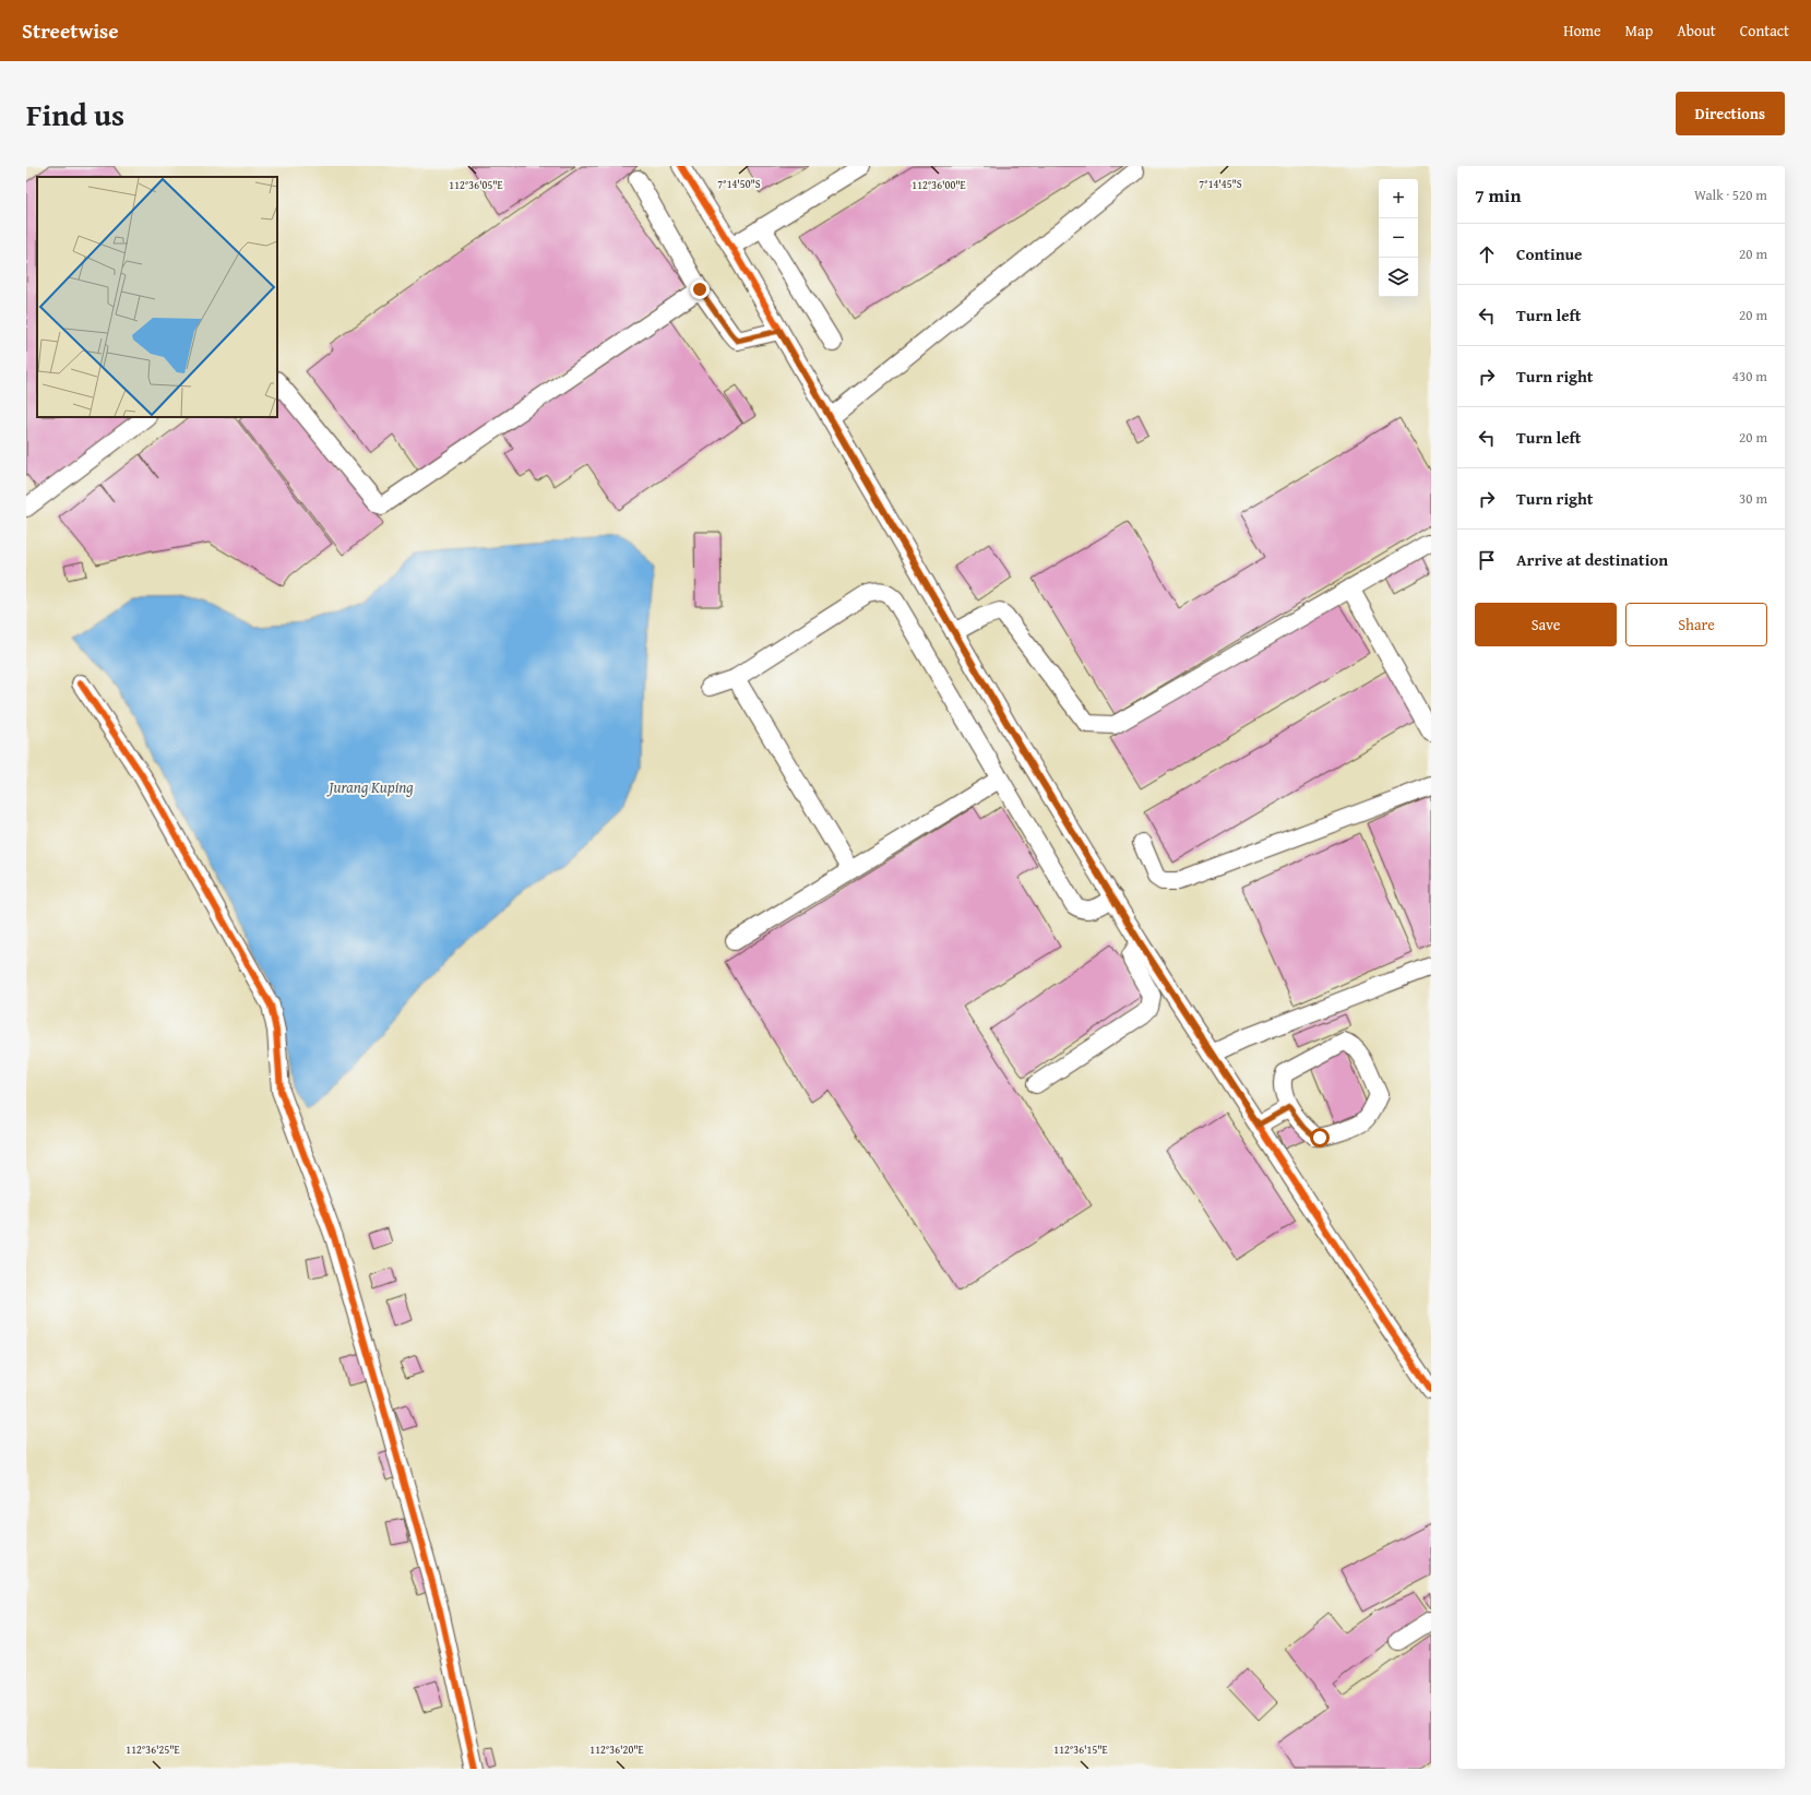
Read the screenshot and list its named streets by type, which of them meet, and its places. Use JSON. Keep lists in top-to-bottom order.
{
  "water": ["Jurang Kuping"],
  "page": {
    "header": "Streetwise",
    "nav": [
      "Home",
      "Map",
      "About",
      "Contact"
    ],
    "title": "Find us",
    "buttons": [
      "Directions",
      ["Save", "Share"]
    ],
    "heading": ["7 min", "Walk · 520 m"],
    "map_buttons": ["+", "−"],
    "list": [
      ["Continue", "20 m"],
      ["Turn left", "20 m"],
      ["Turn right", "430 m"],
      ["Turn left", "20 m"],
      ["Turn right", "30 m"],
      "Arrive at destination"
    ]
  },
  "coordinates": [
    "7°14'50\"S",
    "7°14'45\"S",
    "112°36'05\"E",
    "112°36'00\"E",
    "112°36'25\"E",
    "112°36'20\"E",
    "112°36'15\"E"
  ]
}
